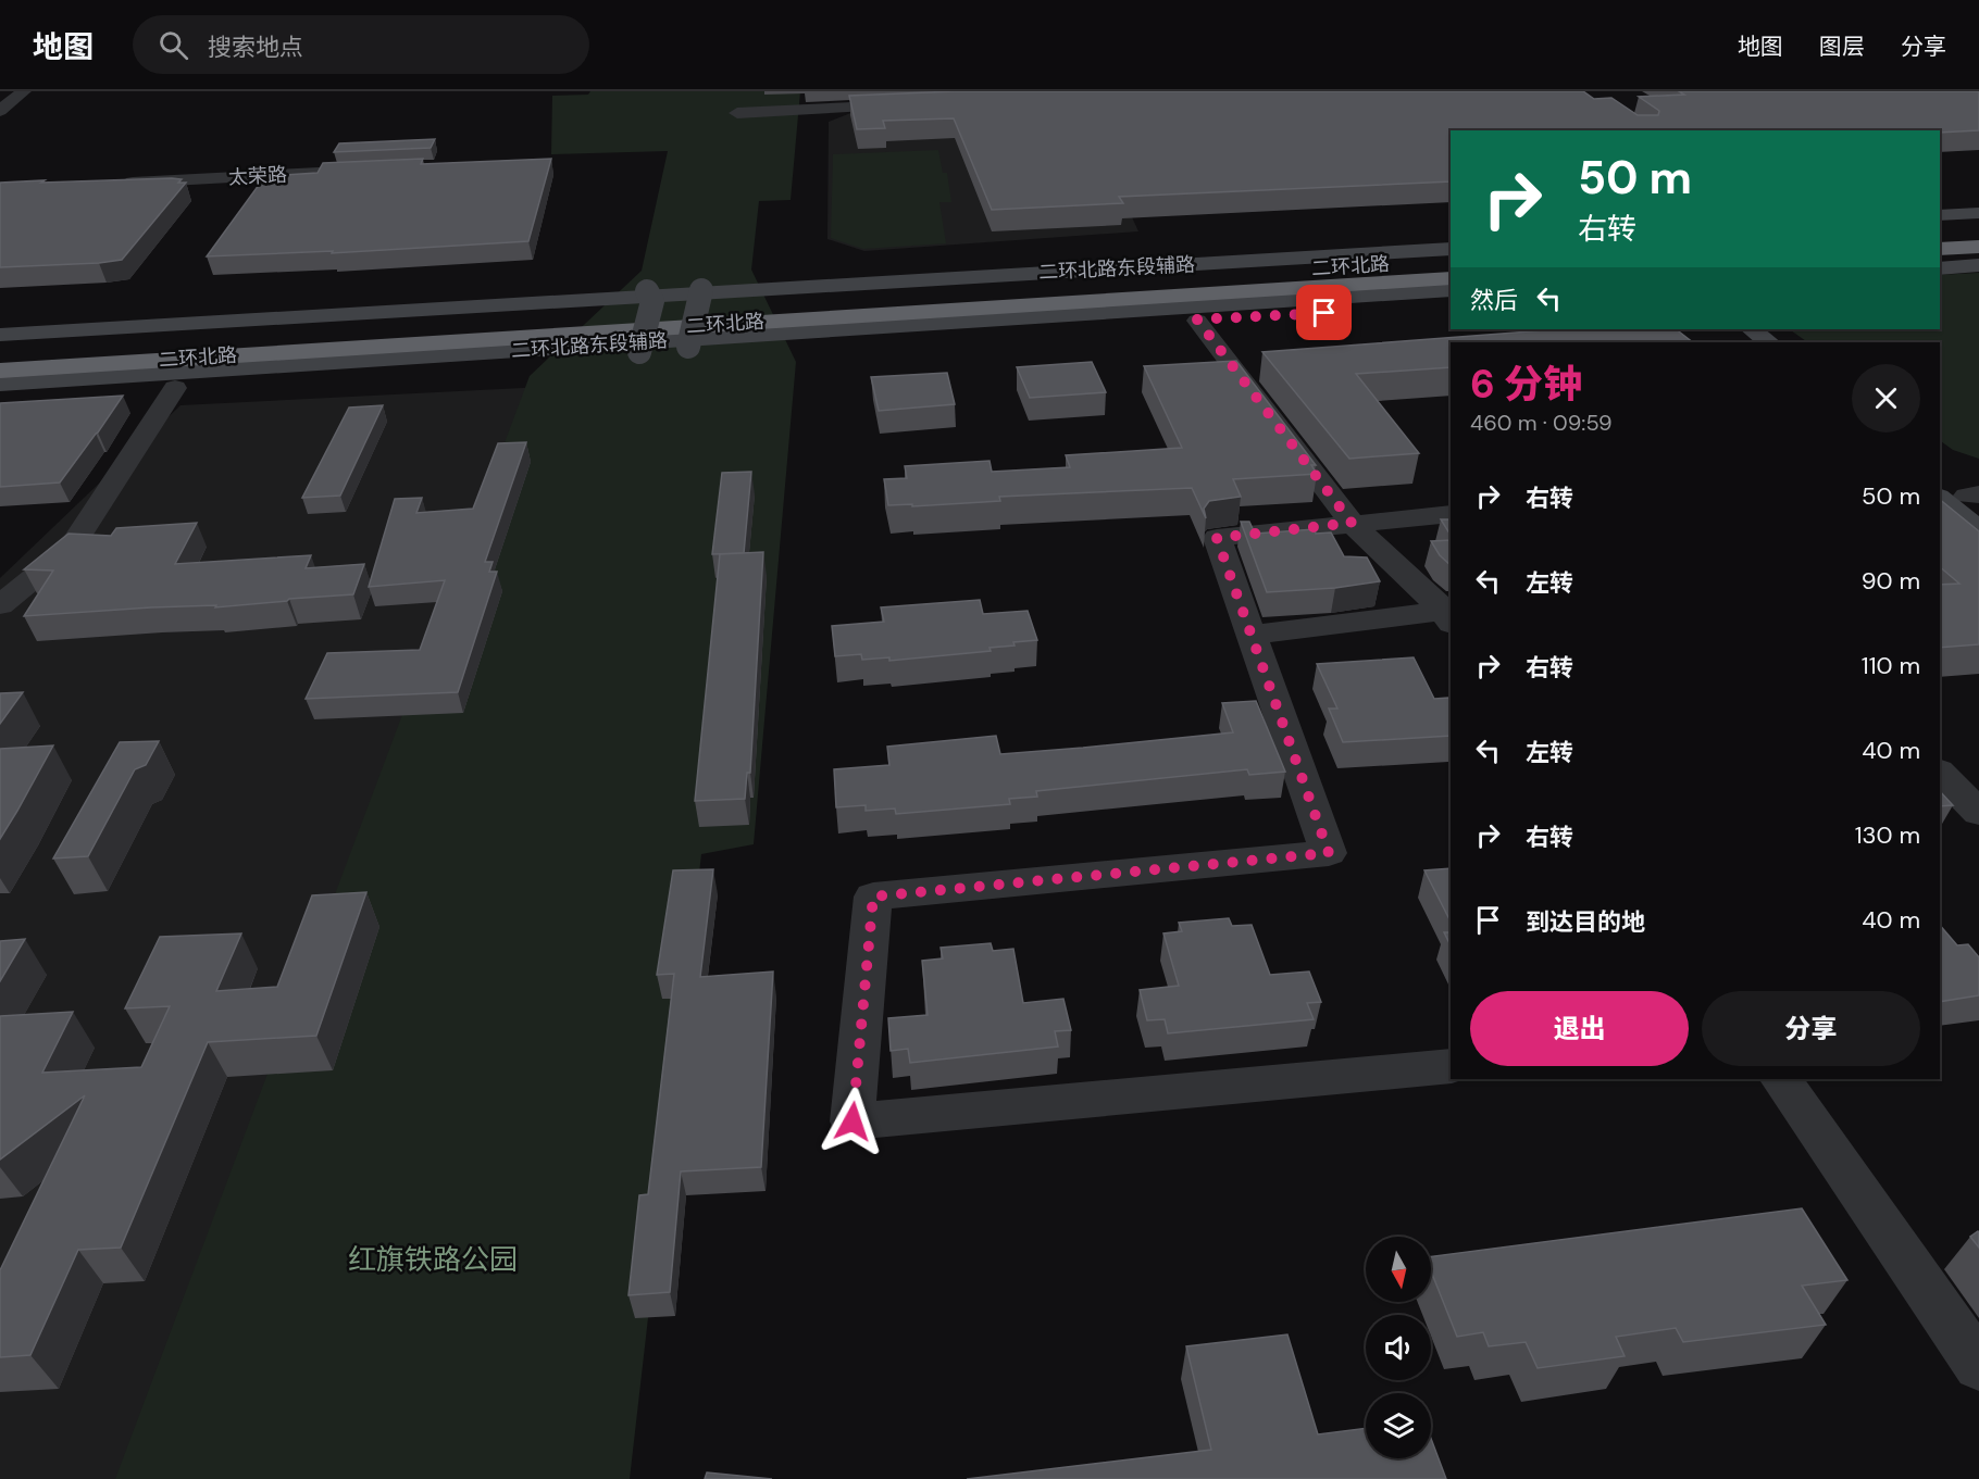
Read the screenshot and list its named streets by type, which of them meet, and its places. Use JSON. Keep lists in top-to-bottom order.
{
  "streets": {
    "highway": ["二环北路"],
    "street": ["太荣路", "二环北路东段辅路"]
  },
  "crossings": [
    ["二环北路", "二环北路东段辅路"]
  ],
  "parks": ["红旗铁路公园"],
  "north": "bottom",
  "page": {
    "header": "地图",
    "search": "搜索地点",
    "nav": ["地图", "图层", "分享"],
    "turn": ["50 m", "右转"],
    "then": "然后",
    "heading": ["6 分钟", "460 m · 09:59"],
    "list": [
      {
        "name": "右转",
        "value": "50 m"
      },
      {
        "name": "左转",
        "value": "90 m"
      },
      {
        "name": "右转",
        "value": "110 m"
      },
      {
        "name": "左转",
        "value": "40 m"
      },
      {
        "name": "右转",
        "value": "130 m"
      },
      {
        "name": "到达目的地",
        "value": "40 m"
      }
    ],
    "buttons": ["退出", "分享"]
  }
}
